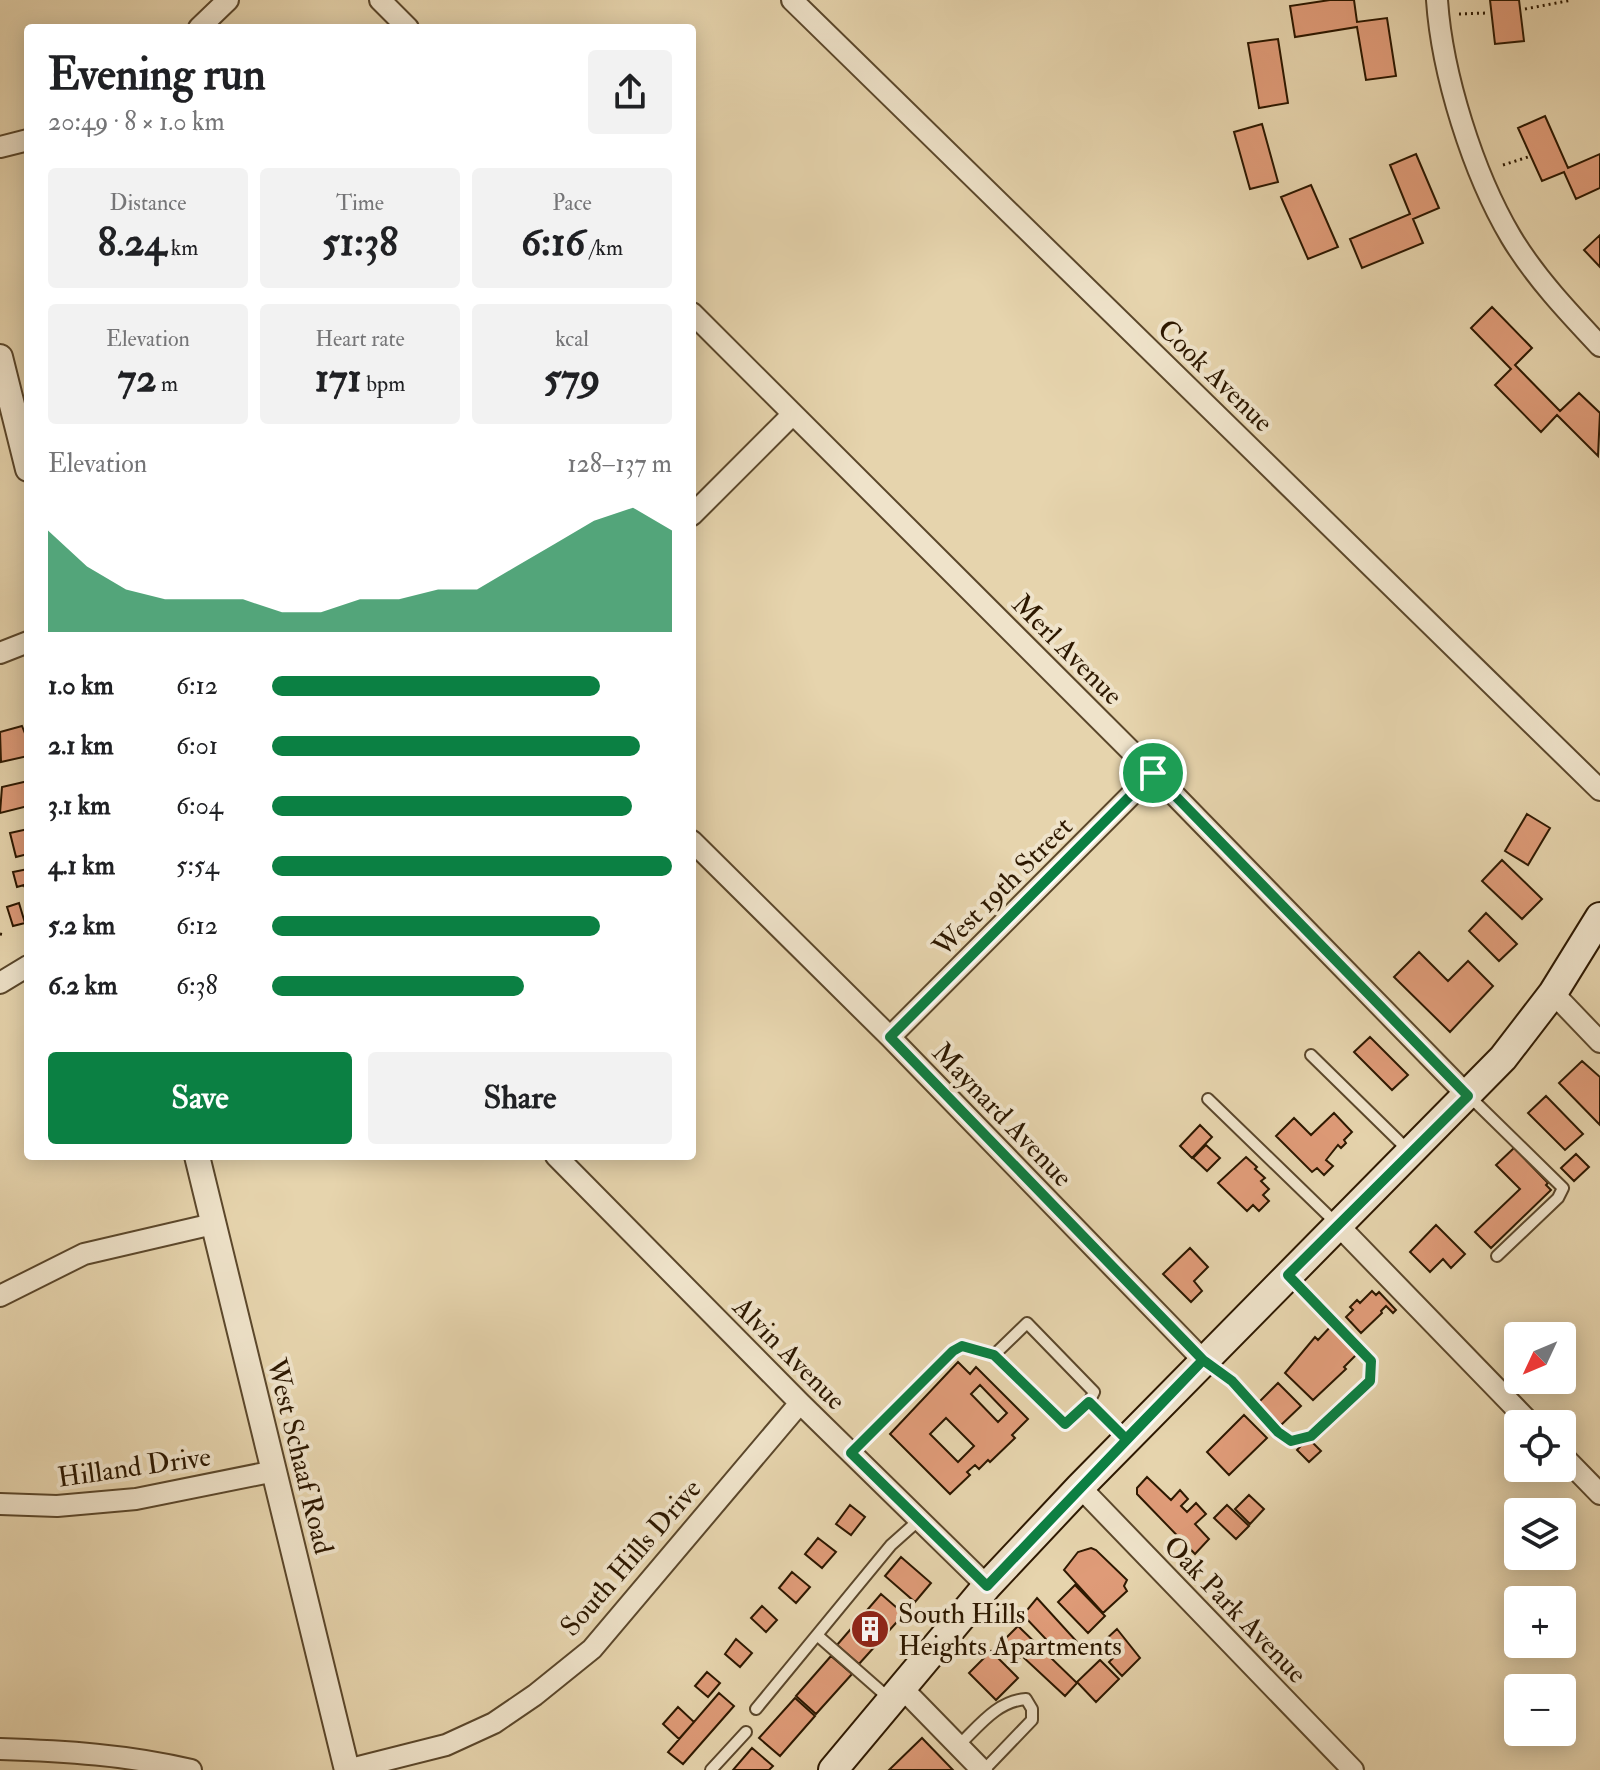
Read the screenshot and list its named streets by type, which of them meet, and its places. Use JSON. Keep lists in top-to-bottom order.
{
  "streets": {
    "street": [
      "Cook Avenue",
      "Merl Avenue",
      "West 19th Street",
      "Maynard Avenue",
      "Alvin Avenue",
      "West Schaaf Road",
      "Hilland Drive",
      "South Hills Drive",
      "Oak Park Avenue"
    ]
  },
  "crossings": [
    ["Merl Avenue", "West 19th Street"],
    ["West 19th Street", "Maynard Avenue"],
    ["Alvin Avenue", "South Hills Drive"],
    ["West Schaaf Road", "Hilland Drive"],
    ["West Schaaf Road", "South Hills Drive"]
  ],
  "places": {
    "building": ["South Hills Heights Apartments"]
  },
  "north": "bottom left",
  "page": {
    "heading": ["Evening run", "20:49 · 8 × 1.0 km"],
    "stats": [
      ["Distance", "8.24 km"],
      ["Time", "51:38"],
      ["Pace", "6:16 /km"],
      ["Elevation", "72 m"],
      ["Heart rate", "171 bpm"],
      ["kcal", "579"]
    ],
    "chart": ["Elevation", "128–137 m"],
    "list": [
      {
        "name": "1.0 km",
        "note": "6:12"
      },
      {
        "name": "2.1 km",
        "note": "6:01"
      },
      {
        "name": "3.1 km",
        "note": "6:04"
      },
      {
        "name": "4.1 km",
        "note": "5:54"
      },
      {
        "name": "5.2 km",
        "note": "6:12"
      },
      {
        "name": "6.2 km",
        "note": "6:38"
      }
    ],
    "buttons": ["Save", "Share"],
    "map_buttons": ["+", "−"]
  }
}
